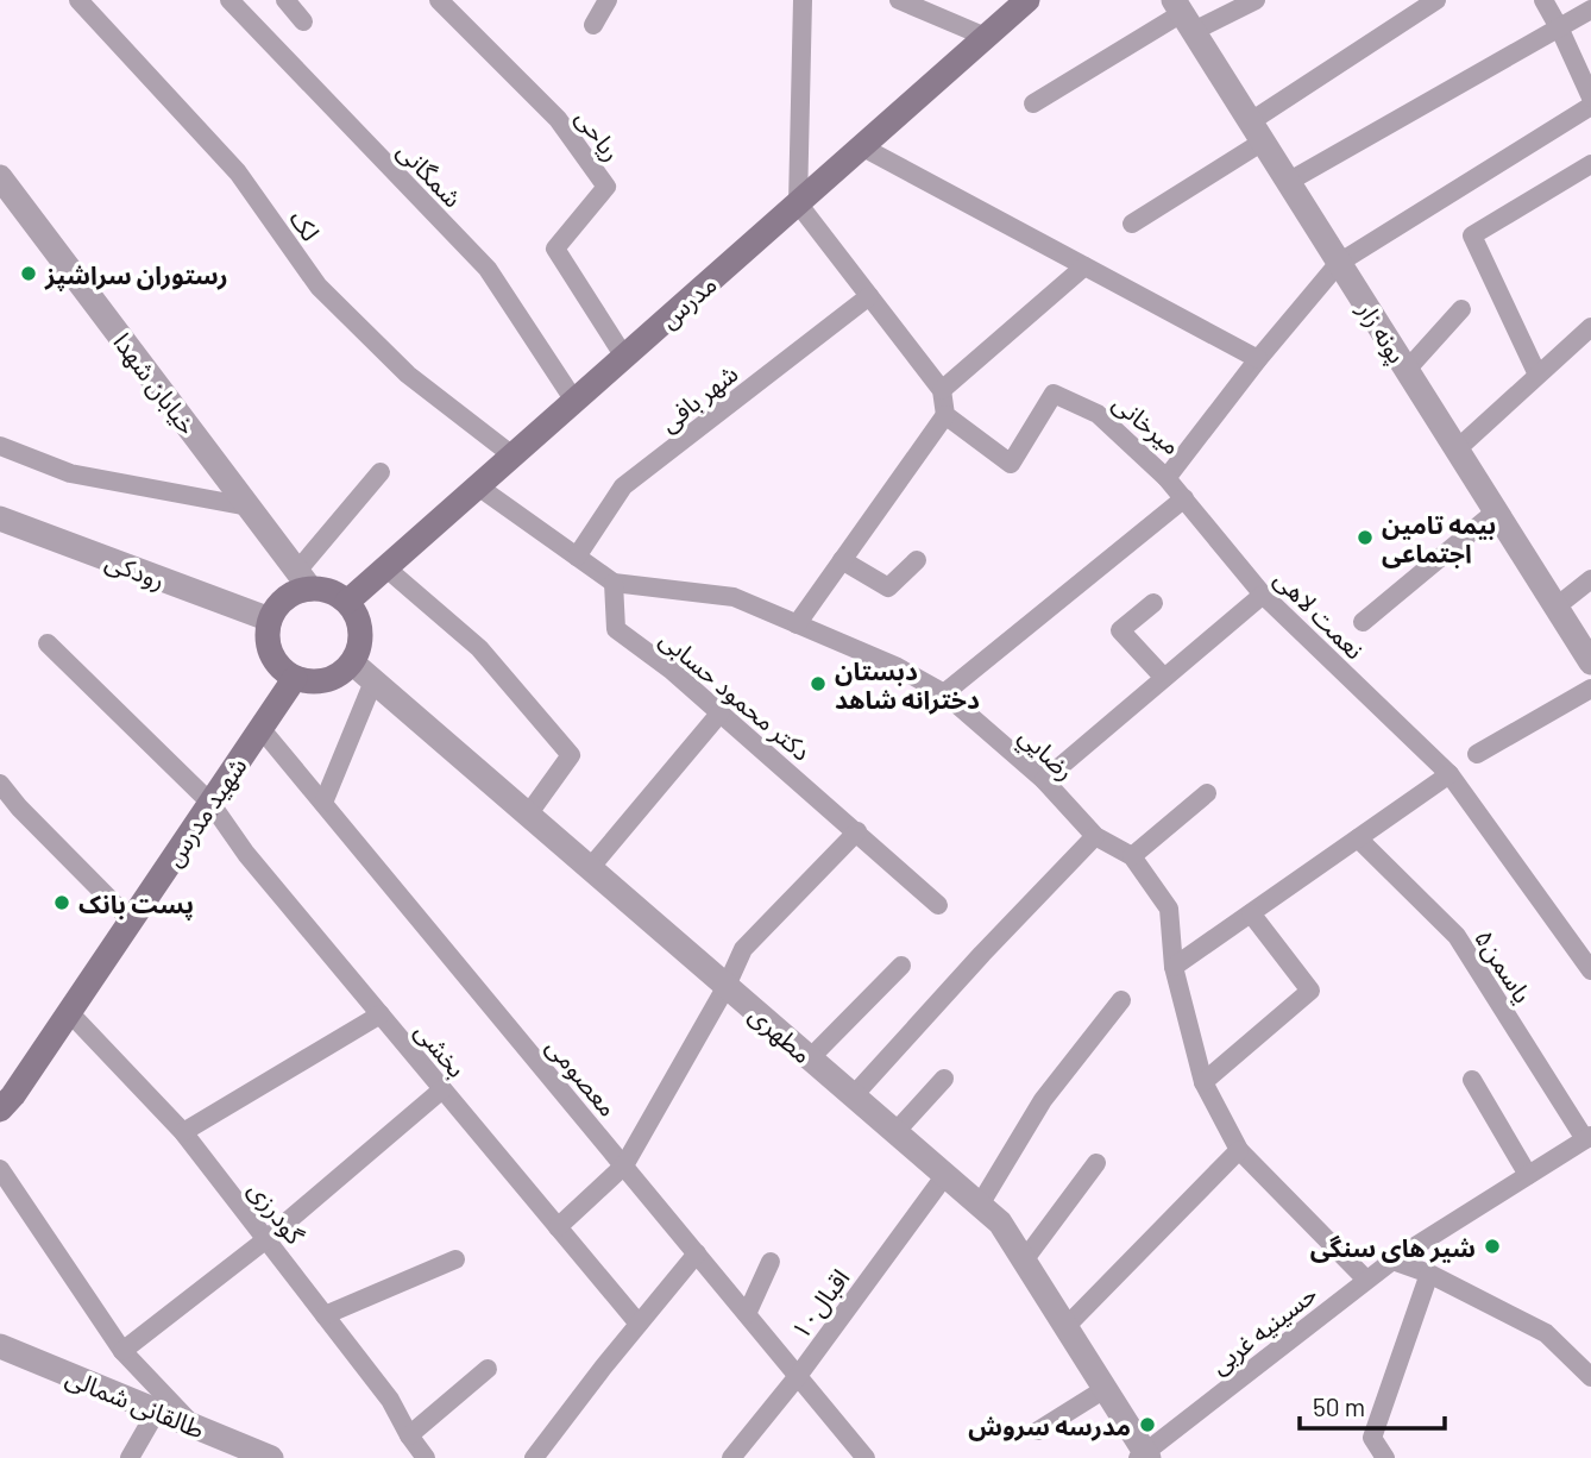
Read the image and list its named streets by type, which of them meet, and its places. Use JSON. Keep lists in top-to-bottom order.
{
  "streets": {
    "main road": ["مدرس", "شهید مدرس"],
    "street": [
      "ریاحی",
      "شمگانی",
      "لک",
      "پونه زار",
      "خیابان شهدا",
      "شهر بافی",
      "میرخانی",
      "رودکی",
      "نعمت لاهی",
      "دکتر محمود حسابی",
      "رضایي",
      "یاسمن۵",
      "مطهری",
      "بخشی",
      "معصومی",
      "گودرزی",
      "اقبال۱۰",
      "حسینیه غربی",
      "طالقانی شمالی"
    ]
  },
  "crossings": [
    ["ریاحی", "مدرس"],
    ["شمگانی", "مدرس"],
    ["لک", "مدرس"],
    ["مدرس", "خیابان شهدا"],
    ["مدرس", "رودکی"],
    ["مدرس", "رضایي"],
    ["مدرس", "شهید مدرس"],
    ["مدرس", "مطهری"],
    ["پونه زار", "میرخانی"],
    ["خیابان شهدا", "رودکی"],
    ["خیابان شهدا", "شهید مدرس"],
    ["خیابان شهدا", "مطهری"],
    ["شهر بافی", "رضایي"],
    ["میرخانی", "نعمت لاهی"],
    ["رودکی", "شهید مدرس"],
    ["رودکی", "مطهری"],
    ["دکتر محمود حسابی", "رضایي"],
    ["رضایي", "حسینیه غربی"],
    ["شهید مدرس", "مطهری"],
    ["شهید مدرس", "بخشی"],
    ["شهید مدرس", "معصومی"],
    ["شهید مدرس", "گودرزی"],
    ["یاسمن۵", "حسینیه غربی"],
    ["مطهری", "اقبال۱۰"],
    ["مطهری", "حسینیه غربی"],
    ["معصومی", "اقبال۱۰"]
  ],
  "places": [
    "رستوران سراشپز",
    "بیمه تامین اجتماعی",
    "دبستان دخترانه شاهد",
    "پست بانک",
    "شیر های سنگی",
    "مدرسه سروش"
  ],
  "scale_bar": "50 m"
}
